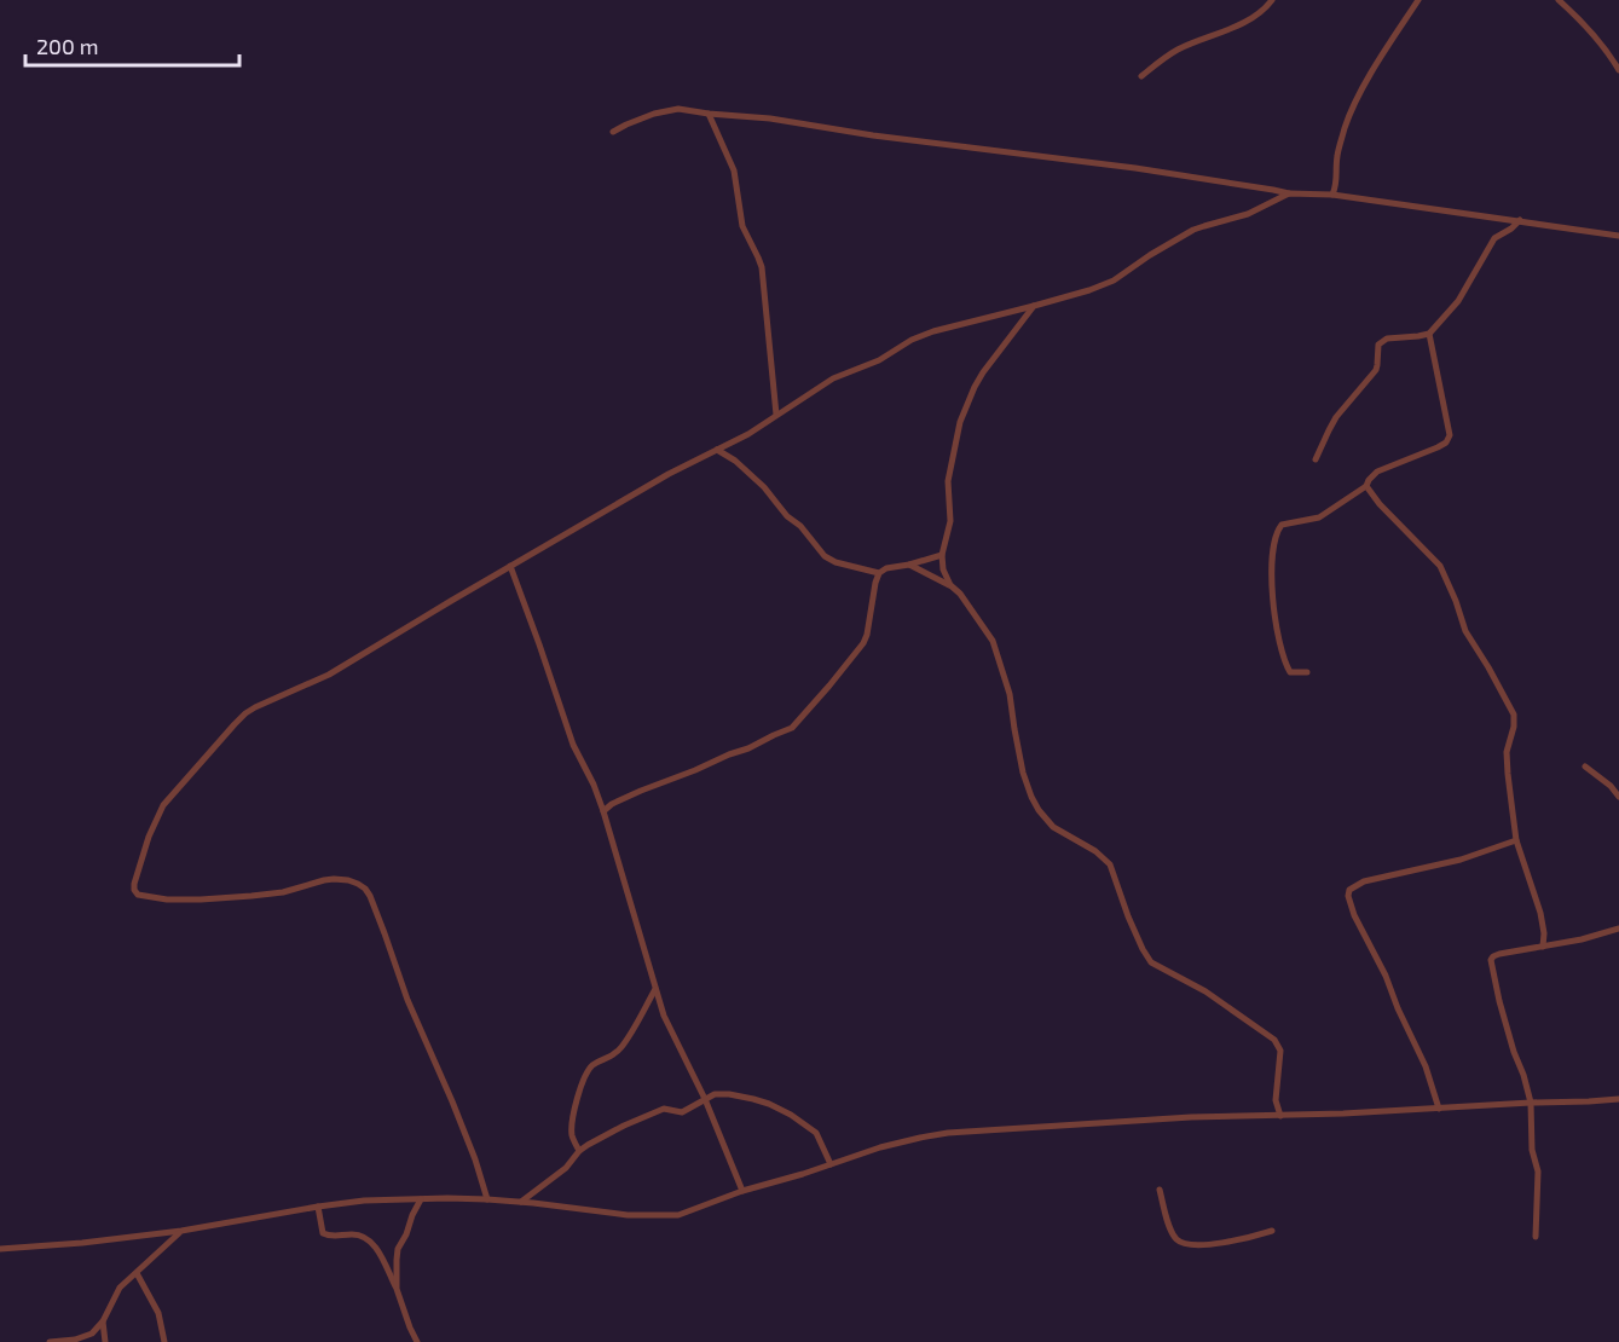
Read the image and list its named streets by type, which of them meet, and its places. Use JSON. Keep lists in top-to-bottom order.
{
  "scale_bar": "200 m"
}
